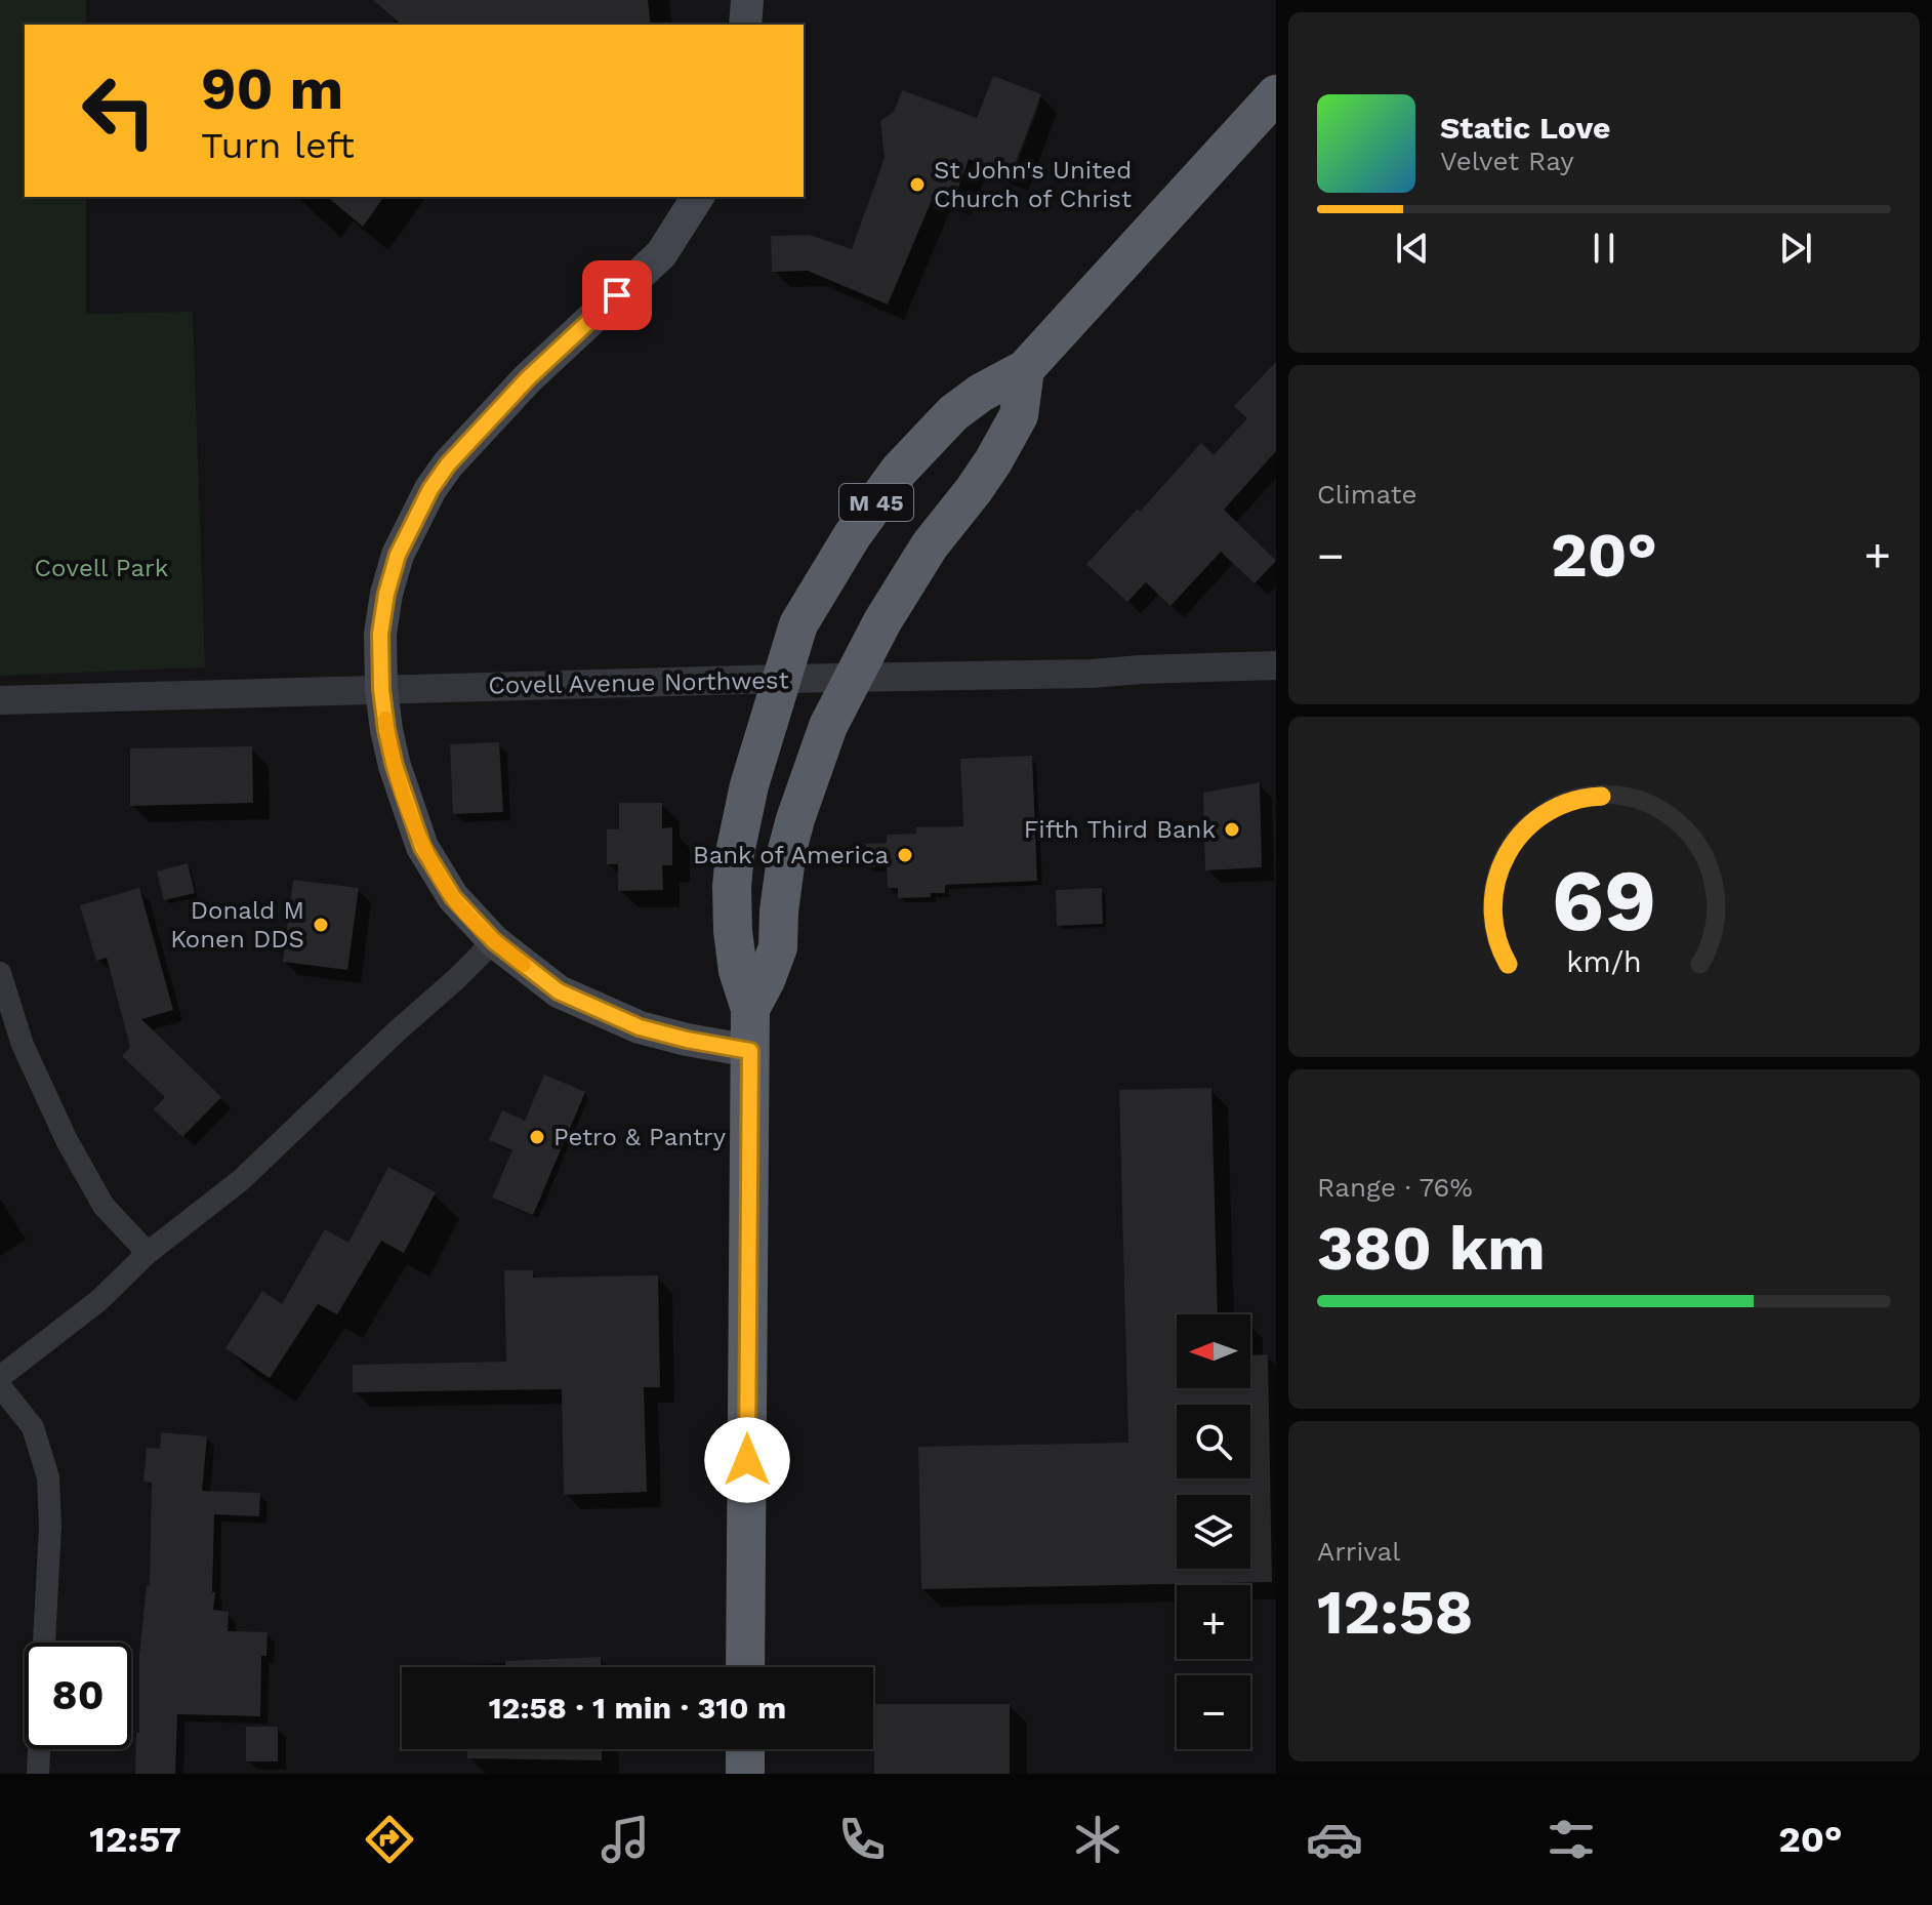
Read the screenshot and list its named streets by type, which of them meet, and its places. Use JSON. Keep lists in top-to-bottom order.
{
  "streets": {
    "highway": ["M 45"],
    "street": ["Covell Avenue Northwest"]
  },
  "crossings": [
    ["M 45", "Covell Avenue Northwest"]
  ],
  "parks": ["Covell Park"],
  "places": [
    "St John's United Church of Christ",
    "Fifth Third Bank",
    "Bank of America",
    "Donald M Konen DDS",
    "Petro & Pantry"
  ],
  "north": "left",
  "page": {
    "turn": ["90 m", "Turn left"],
    "song": ["Static Love", "Velvet Ray"],
    "tile": [
      "Climate",
      ["Range · 76%", "380 km"],
      ["Arrival", "12:58"]
    ],
    "heat": ["−", "20°", "+"],
    "map_buttons": ["+", "−"],
    "limit": "80",
    "trip": "12:58 · 1 min · 310 m",
    "tabs": ["12:57", "20°"],
    "gauge": ["69", "km/h"]
  }
}
